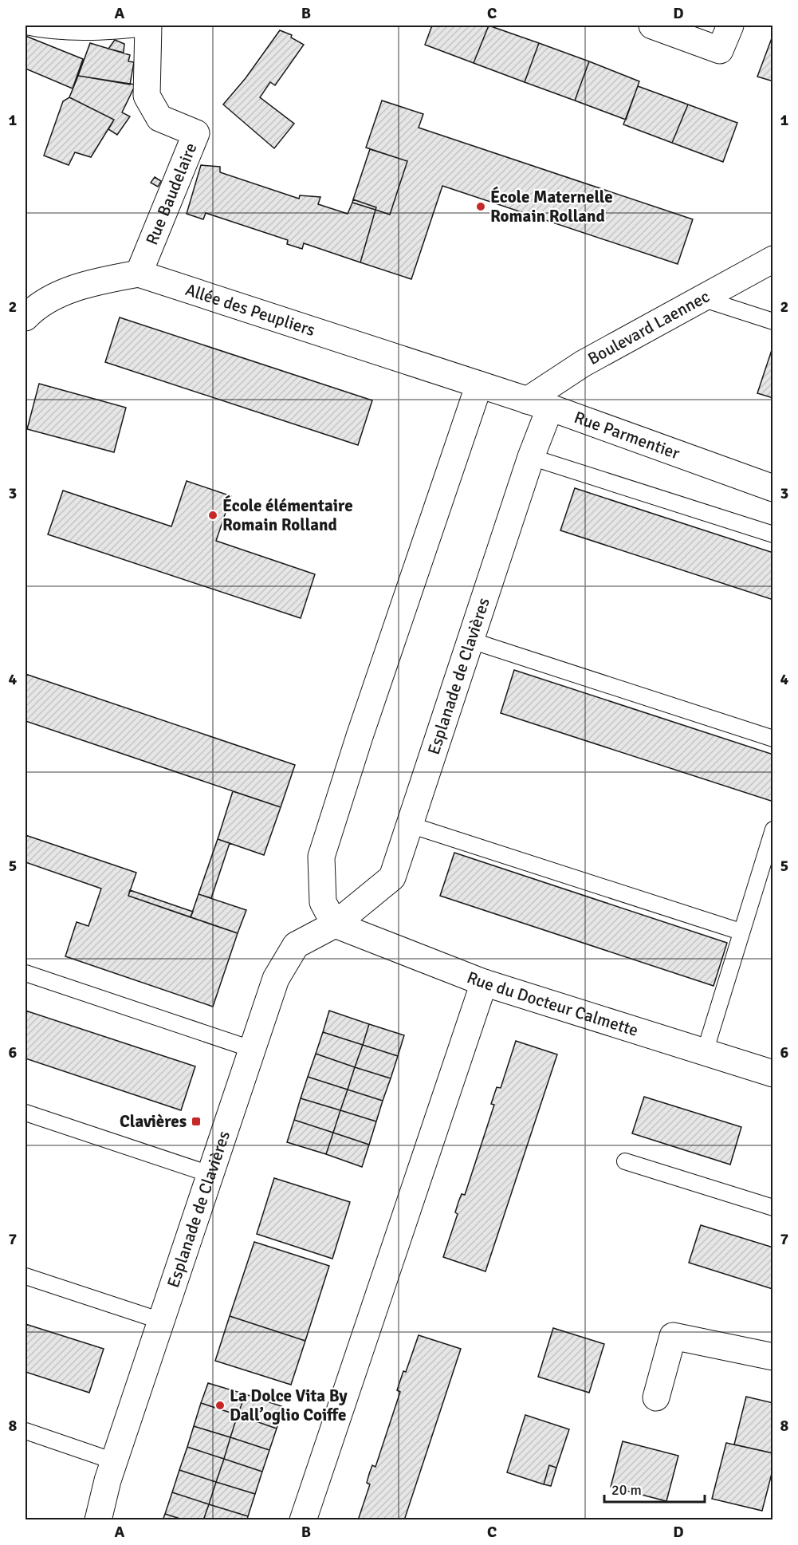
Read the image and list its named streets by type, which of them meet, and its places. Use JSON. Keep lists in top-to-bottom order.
{
  "streets": {
    "street": [
      "Rue Baudelaire",
      "Allée des Peupliers",
      "Boulevard Laennec",
      "Rue Parmentier",
      "Esplanade de Clavières",
      "Rue du Docteur Calmette"
    ]
  },
  "crossings": [
    ["Rue Baudelaire", "Allée des Peupliers"],
    ["Allée des Peupliers", "Rue Parmentier"],
    ["Boulevard Laennec", "Rue Parmentier"],
    ["Boulevard Laennec", "Esplanade de Clavières"],
    ["Rue Parmentier", "Esplanade de Clavières"],
    ["Esplanade de Clavières", "Rue du Docteur Calmette"]
  ],
  "places": {
    "other": ["École Maternelle Romain Rolland", "École élémentaire Romain Rolland", "La Dolce Vita By Dall’oglio Coiffe"],
    "transit": ["Clavières"]
  },
  "scale_bar": "20 m",
  "grid": {
    "columns": [
      "A",
      "B",
      "C",
      "D"
    ],
    "rows": [
      "1",
      "2",
      "3",
      "4",
      "5",
      "6",
      "7",
      "8"
    ]
  }
}
